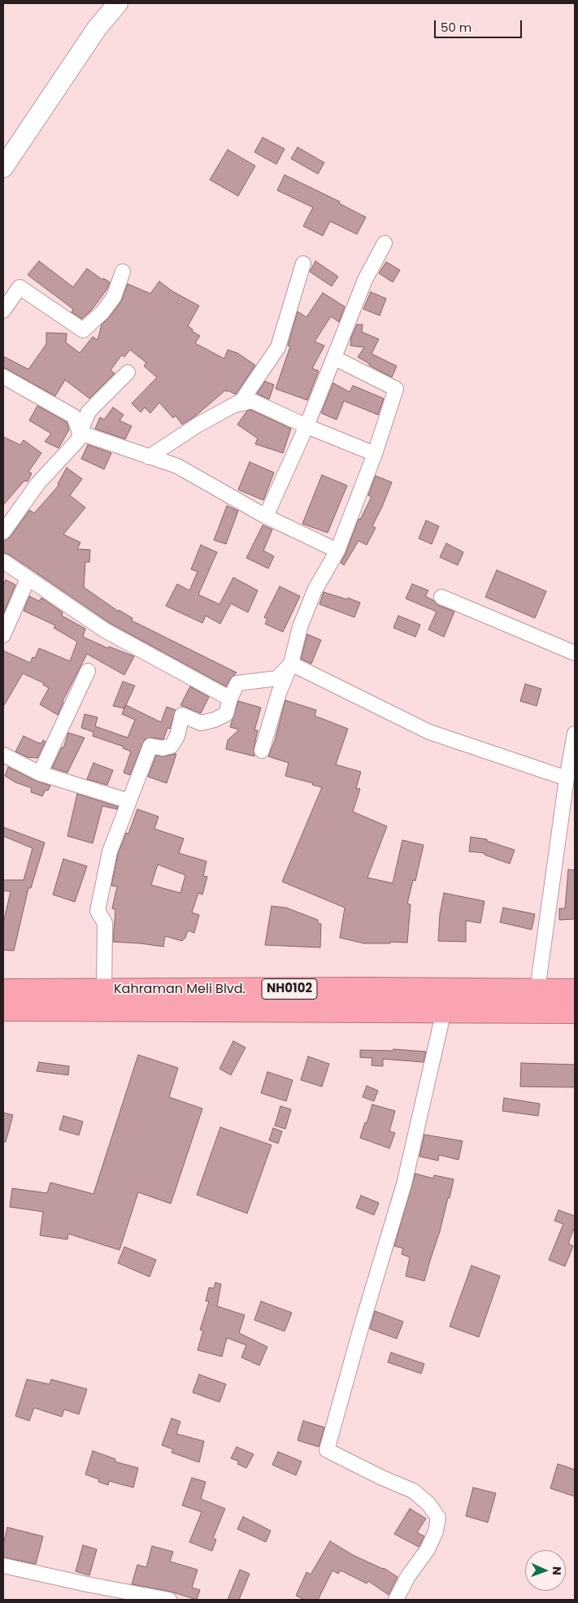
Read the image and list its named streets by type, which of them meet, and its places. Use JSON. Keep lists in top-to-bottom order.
{
  "streets": {
    "highway": ["NH0102", "Kahraman Meli Blvd."]
  },
  "scale_bar": "50 m",
  "north": "right"
}
